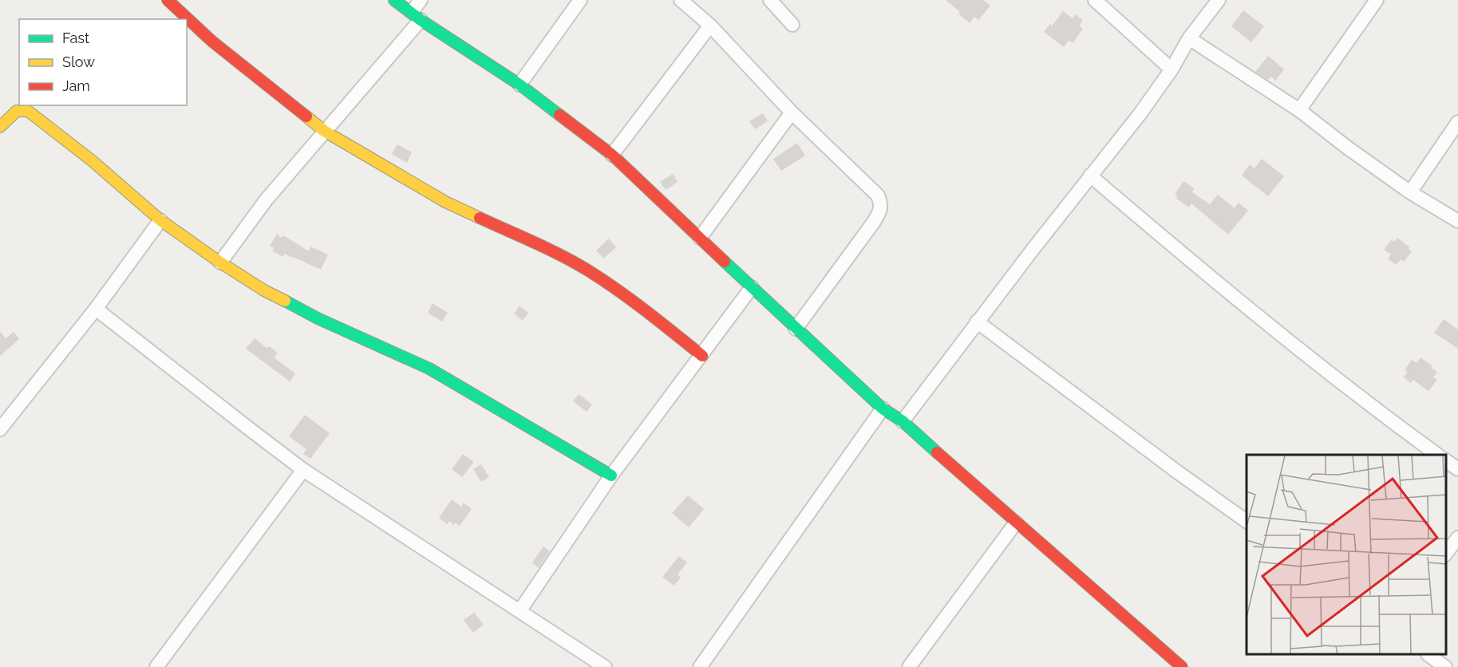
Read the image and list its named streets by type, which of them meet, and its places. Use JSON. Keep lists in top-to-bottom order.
{
  "legend": ["Fast", "Slow", "Jam"]
}
